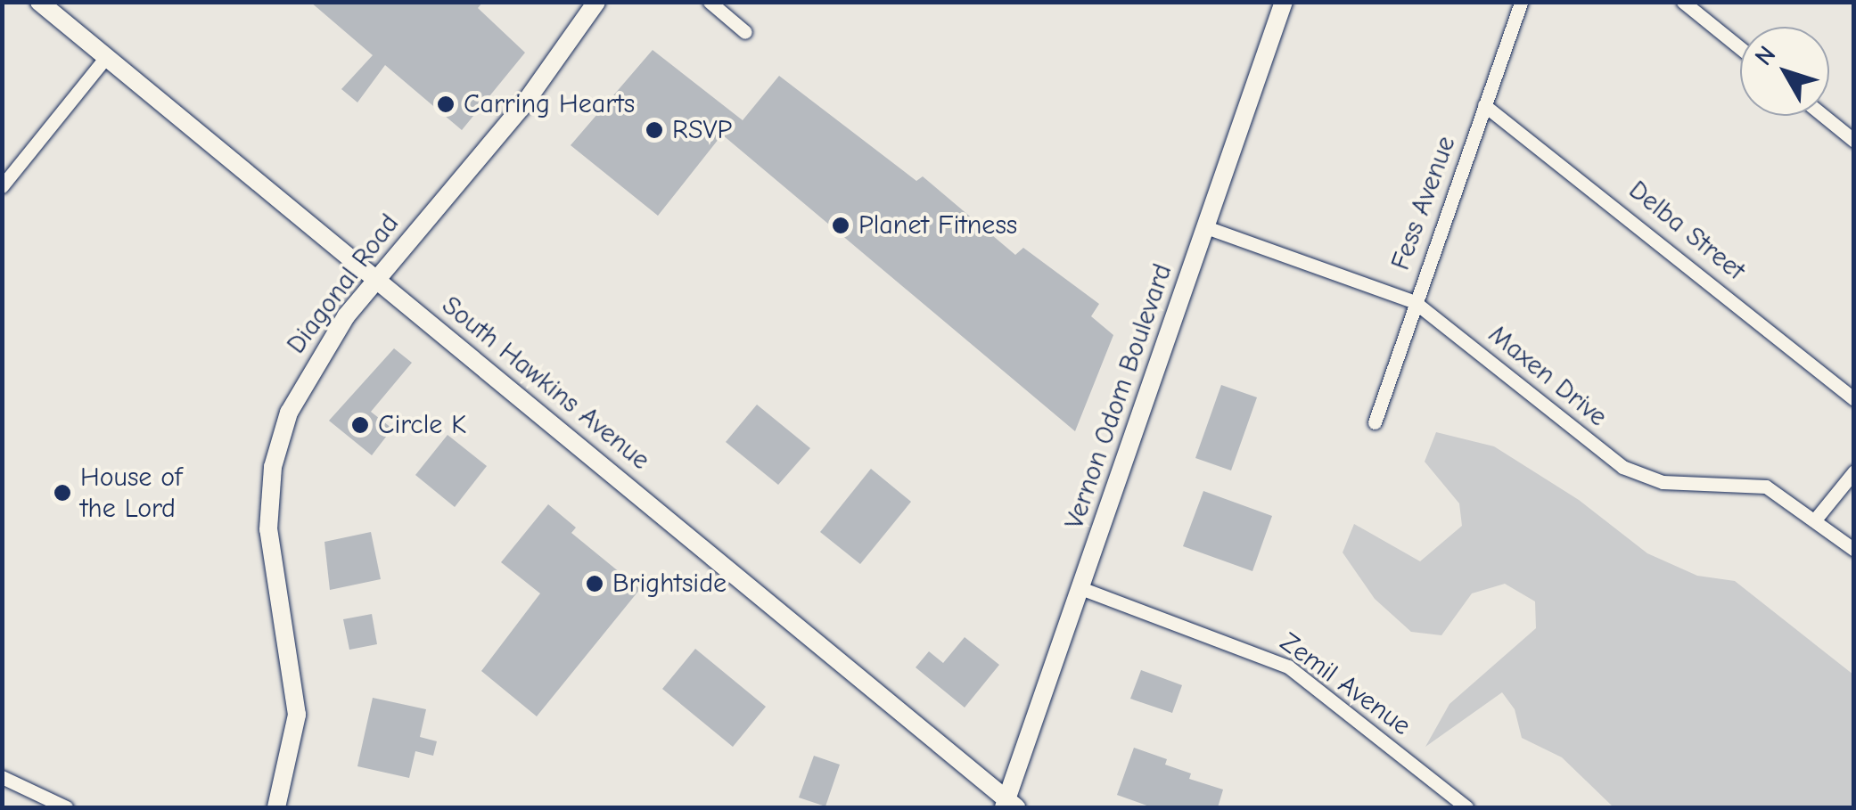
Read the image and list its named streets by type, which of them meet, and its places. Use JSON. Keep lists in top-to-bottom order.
{
  "streets": {
    "street": [
      "Fess Avenue",
      "Delba Street",
      "Diagonal Road",
      "Maxen Drive",
      "South Hawkins Avenue",
      "Vernon Odom Boulevard",
      "Zemil Avenue"
    ]
  },
  "crossings": [
    ["Fess Avenue", "Delba Street"],
    ["Fess Avenue", "Maxen Drive"],
    ["Diagonal Road", "South Hawkins Avenue"],
    ["Maxen Drive", "Vernon Odom Boulevard"],
    ["South Hawkins Avenue", "Vernon Odom Boulevard"],
    ["Vernon Odom Boulevard", "Zemil Avenue"]
  ],
  "places": [
    "Carring Hearts",
    "RSVP",
    "Planet Fitness",
    "Circle K",
    "House of the Lord",
    "Brightside"
  ],
  "north": "top left"
}
